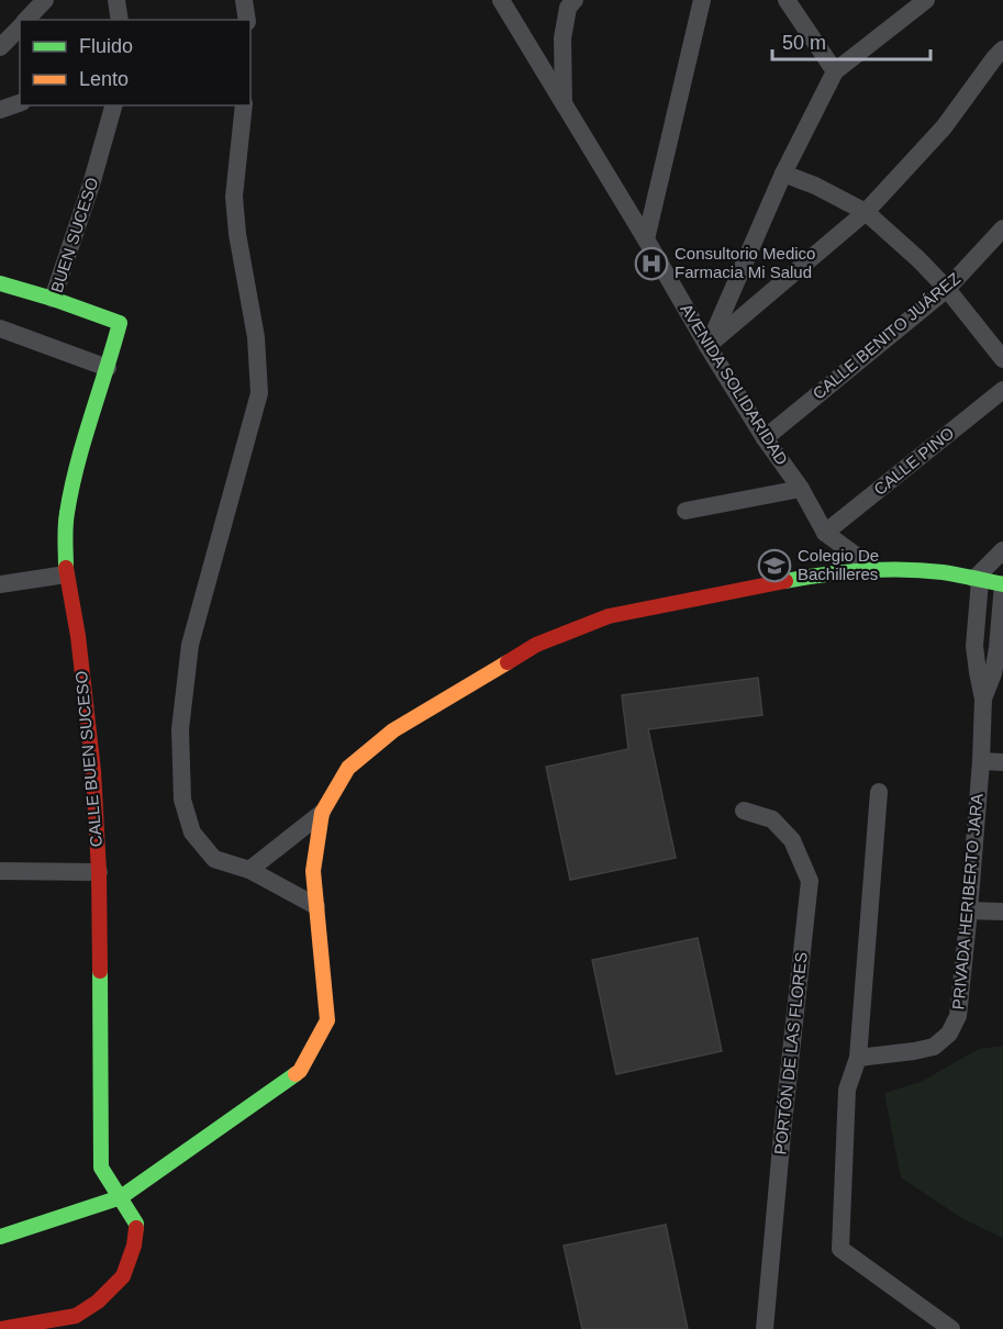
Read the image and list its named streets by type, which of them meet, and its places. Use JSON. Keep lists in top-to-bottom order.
{
  "streets": {
    "main road": ["BUEN SUCESO", "CALLE BUEN SUCESO"],
    "street": [
      "CALLE BENITO JUÁREZ",
      "AVENIDA SOLIDARIDAD",
      "CALLE PINO",
      "PRIVADA HERIBERTO JARA",
      "PORTÓN DE LAS FLORES"
    ]
  },
  "crossings": [
    ["BUEN SUCESO", "CALLE BUEN SUCESO"],
    ["CALLE BENITO JUÁREZ", "AVENIDA SOLIDARIDAD"],
    ["AVENIDA SOLIDARIDAD", "CALLE PINO"]
  ],
  "places": {
    "hospital": ["Consultorio Medico Farmacia Mi Salud"],
    "school or university": ["Colegio De Bachilleres"]
  },
  "legend": ["Fluido", "Lento"],
  "scale_bar": "50 m"
}
